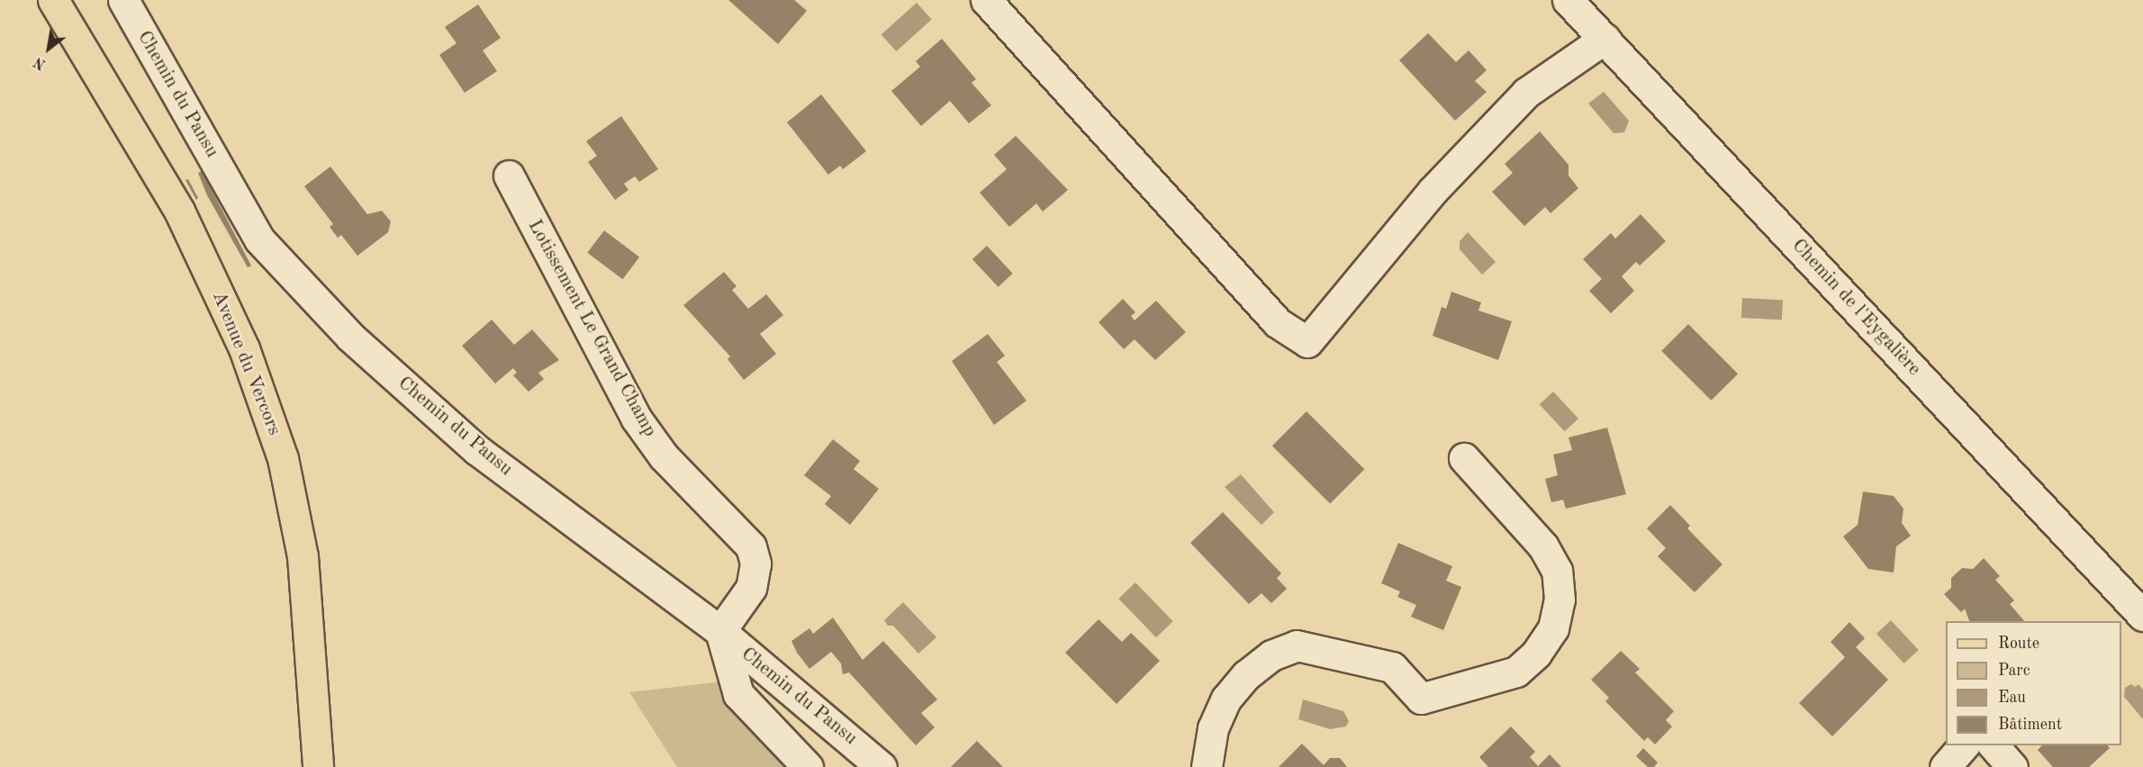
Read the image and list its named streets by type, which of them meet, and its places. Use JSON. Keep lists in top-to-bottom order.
{
  "streets": {
    "main road": ["Avenue du Vercors"],
    "street": ["Chemin du Pansu", "Chemin de l'Eygalière", "Lotissement Le Grand Champ"]
  },
  "crossings": [
    ["Chemin du Pansu", "Lotissement Le Grand Champ"]
  ],
  "legend": [
    "Route",
    "Parc",
    "Eau",
    "Bâtiment"
  ],
  "north": "bottom left"
}
